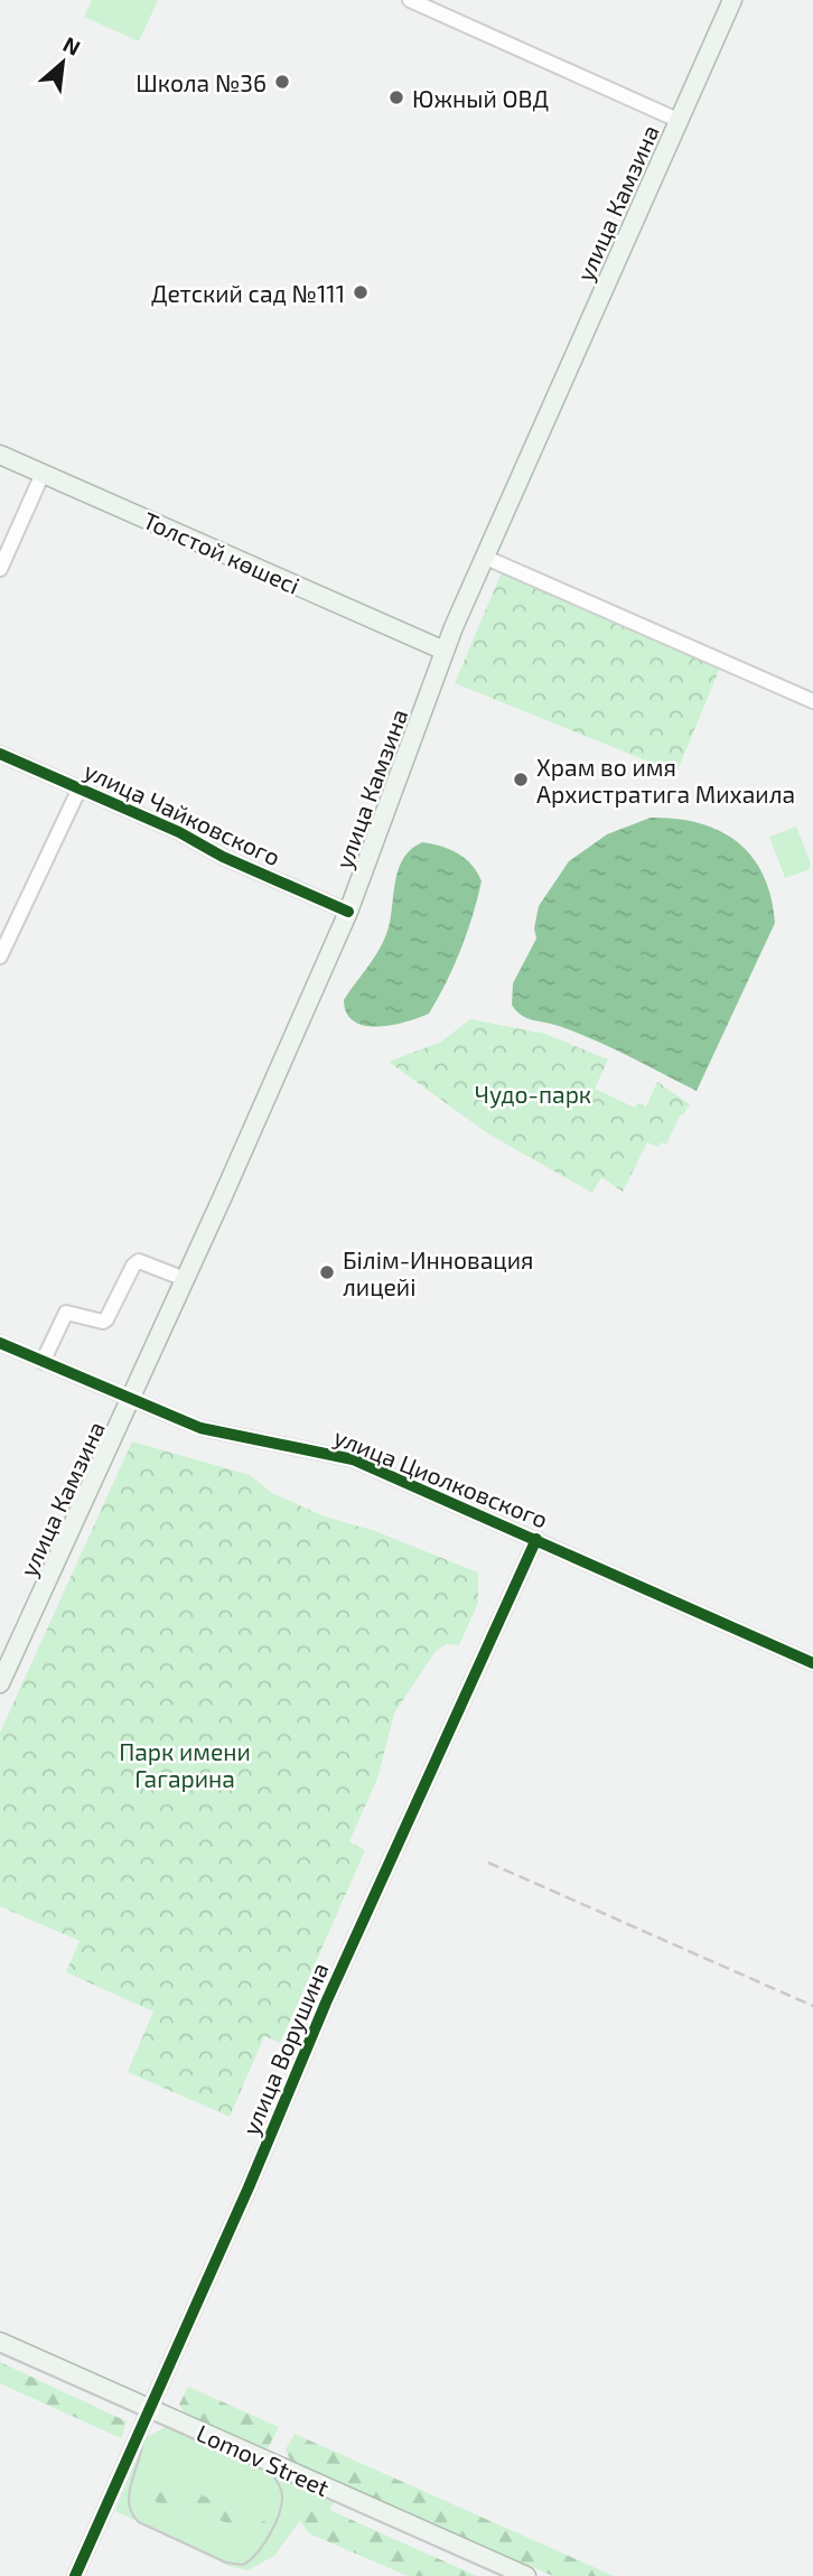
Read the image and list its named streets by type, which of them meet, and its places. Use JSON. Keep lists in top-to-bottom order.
{
  "streets": {
    "main road": ["улица Камзина", "Толстой көшесі", "Lomov Street"],
    "street": ["улица Чайковского", "улица Циолковского", "улица Ворушина"]
  },
  "crossings": [
    ["улица Камзина", "Толстой көшесі"],
    ["улица Камзина", "улица Чайковского"],
    ["улица Камзина", "улица Циолковского"],
    ["улица Циолковского", "улица Ворушина"],
    ["улица Ворушина", "Lomov Street"]
  ],
  "parks": ["Чудо-парк", "Парк имени Гагарина"],
  "places": [
    "Школа №36",
    "Южный ОВД",
    "Детский сад №111",
    "Храм во имя Архистратига Михаила",
    "Білім-Инновация лицейі"
  ],
  "north": "top right"
}
